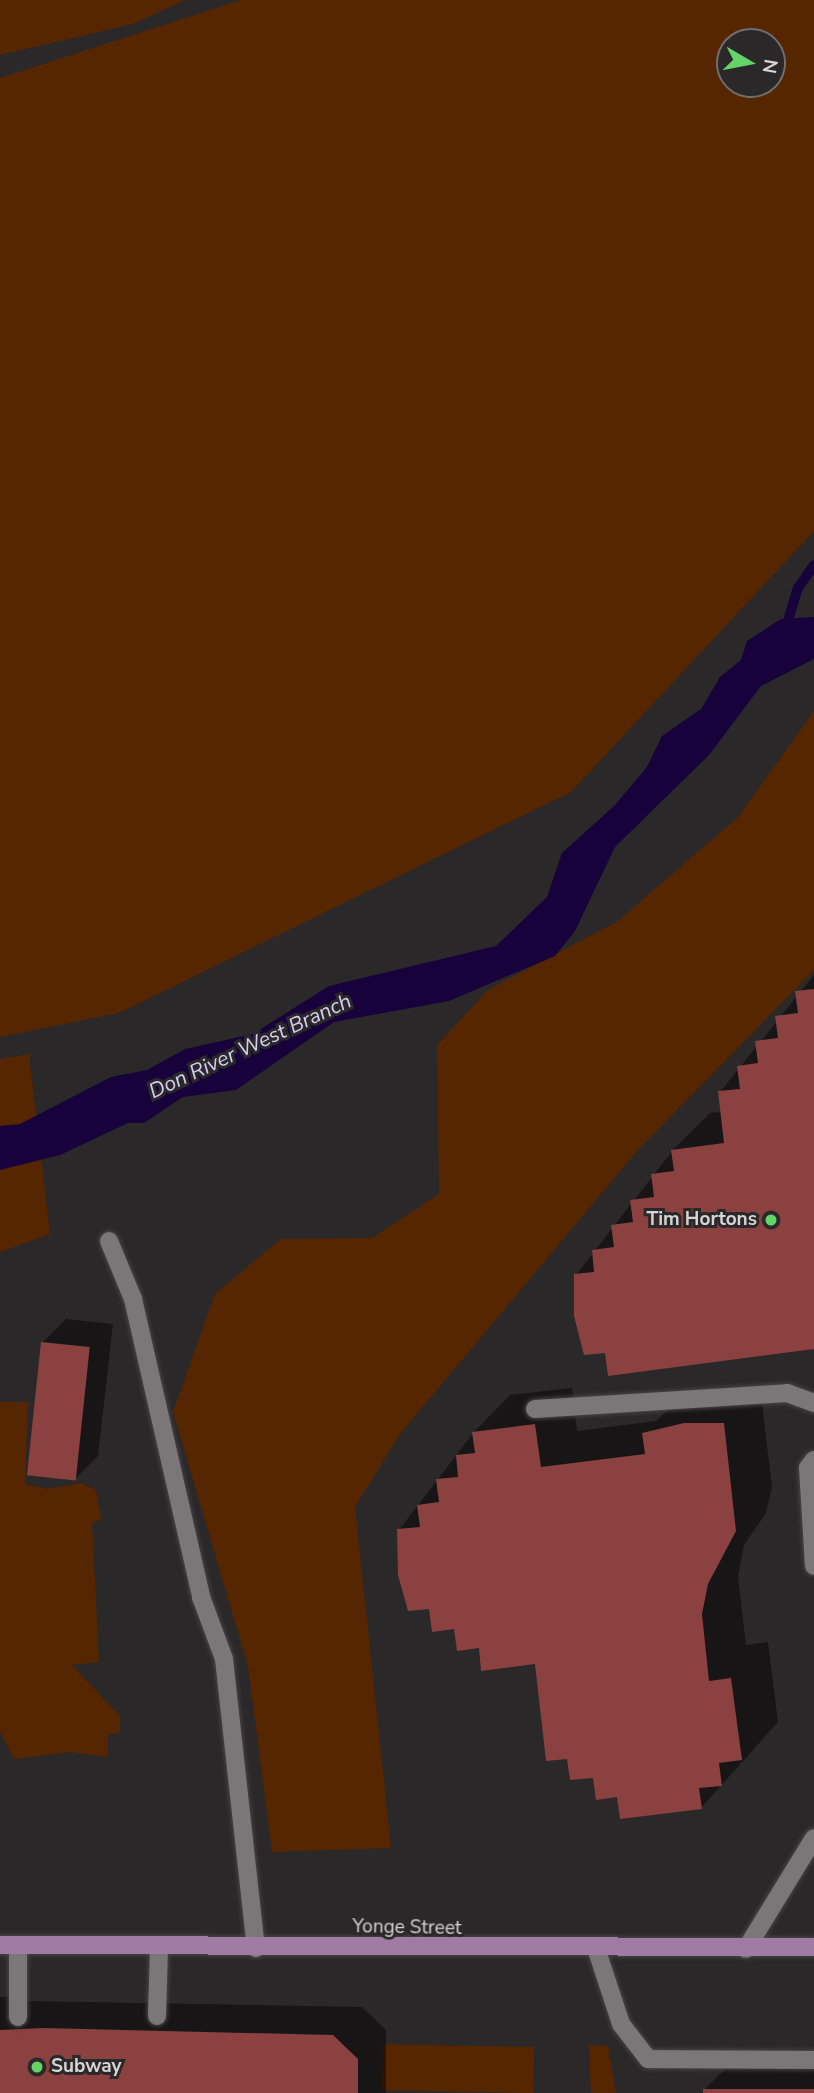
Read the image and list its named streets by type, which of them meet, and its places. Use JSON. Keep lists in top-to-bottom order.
{
  "streets": {
    "main road": ["Yonge Street"]
  },
  "water": ["Don River West Branch"],
  "places": ["Tim Hortons", "Subway"],
  "north": "right"
}
